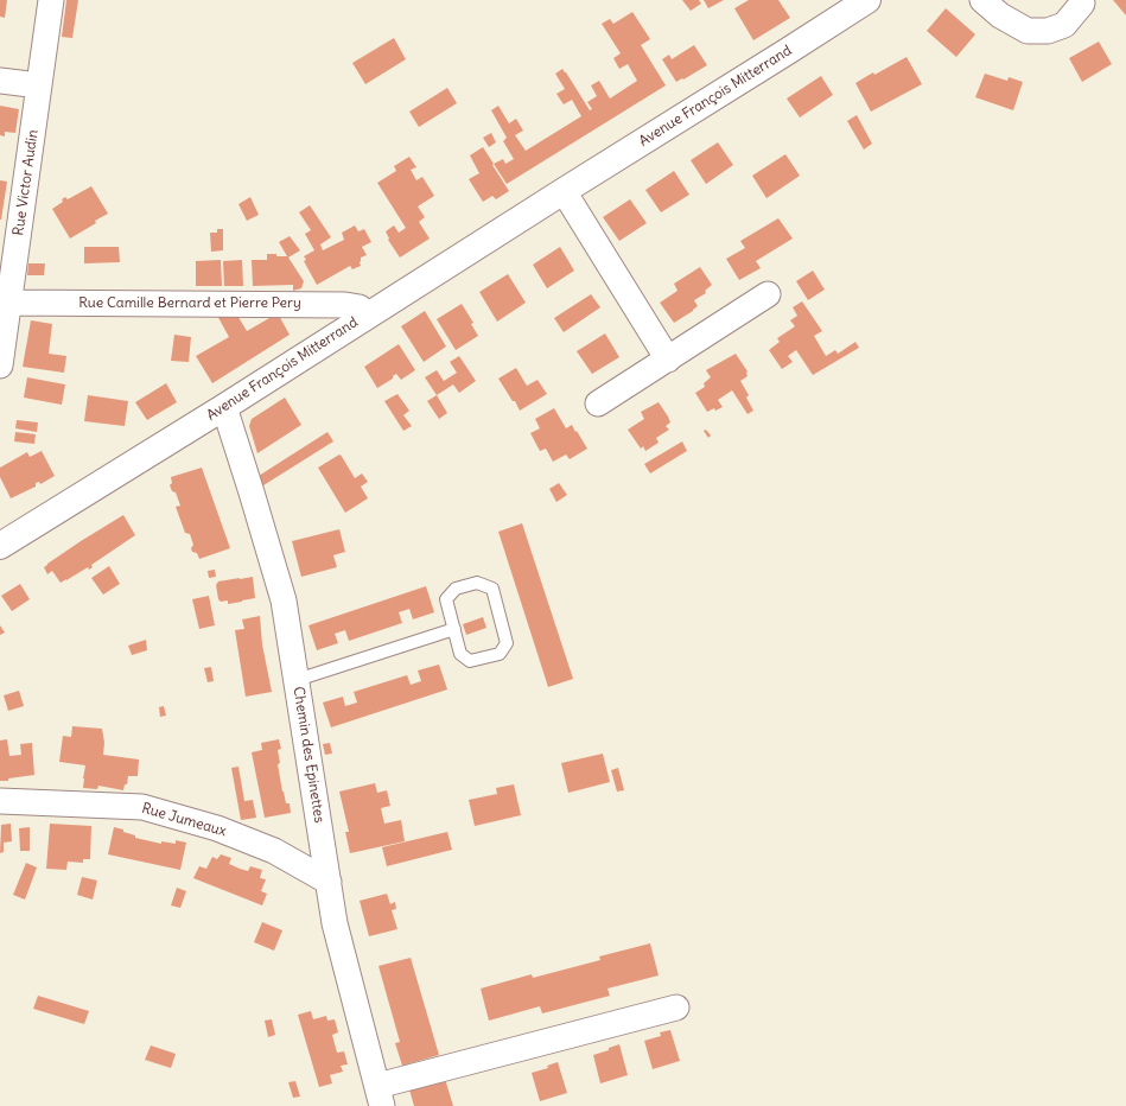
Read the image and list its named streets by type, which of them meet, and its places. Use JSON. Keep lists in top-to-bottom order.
{
  "streets": {
    "main road": ["Avenue François Mitterrand"],
    "street": [
      "Rue Victor Audin",
      "Rue Camille Bernard et Pierre Pery",
      "Chemin des Epinettes",
      "Rue Jumeaux"
    ]
  },
  "crossings": [
    ["Avenue François Mitterrand", "Rue Camille Bernard et Pierre Pery"],
    ["Avenue François Mitterrand", "Chemin des Epinettes"],
    ["Rue Victor Audin", "Rue Camille Bernard et Pierre Pery"],
    ["Chemin des Epinettes", "Rue Jumeaux"]
  ]
}
